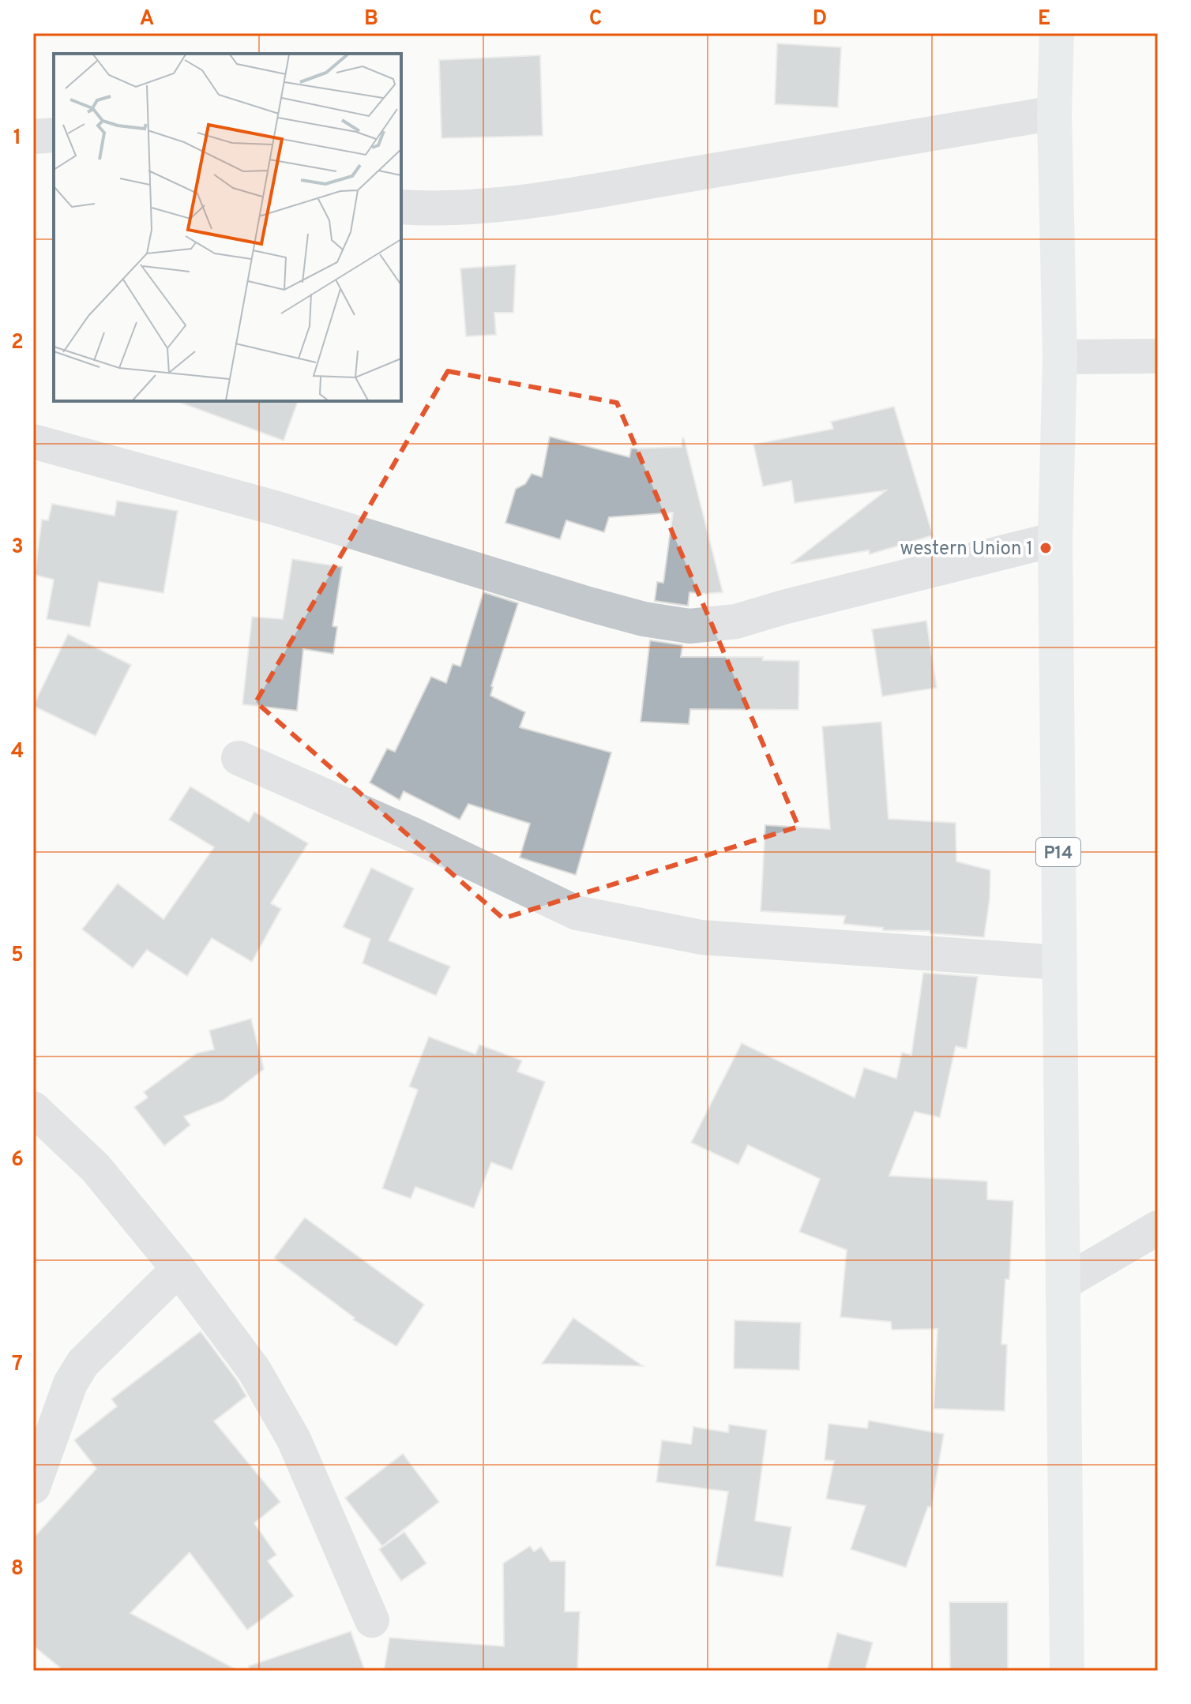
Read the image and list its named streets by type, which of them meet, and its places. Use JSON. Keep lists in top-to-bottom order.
{
  "streets": {
    "main road": ["P14"]
  },
  "places": ["western Union 1"],
  "grid": {
    "columns": [
      "A",
      "B",
      "C",
      "D",
      "E"
    ],
    "rows": [
      "1",
      "2",
      "3",
      "4",
      "5",
      "6",
      "7",
      "8"
    ]
  }
}
